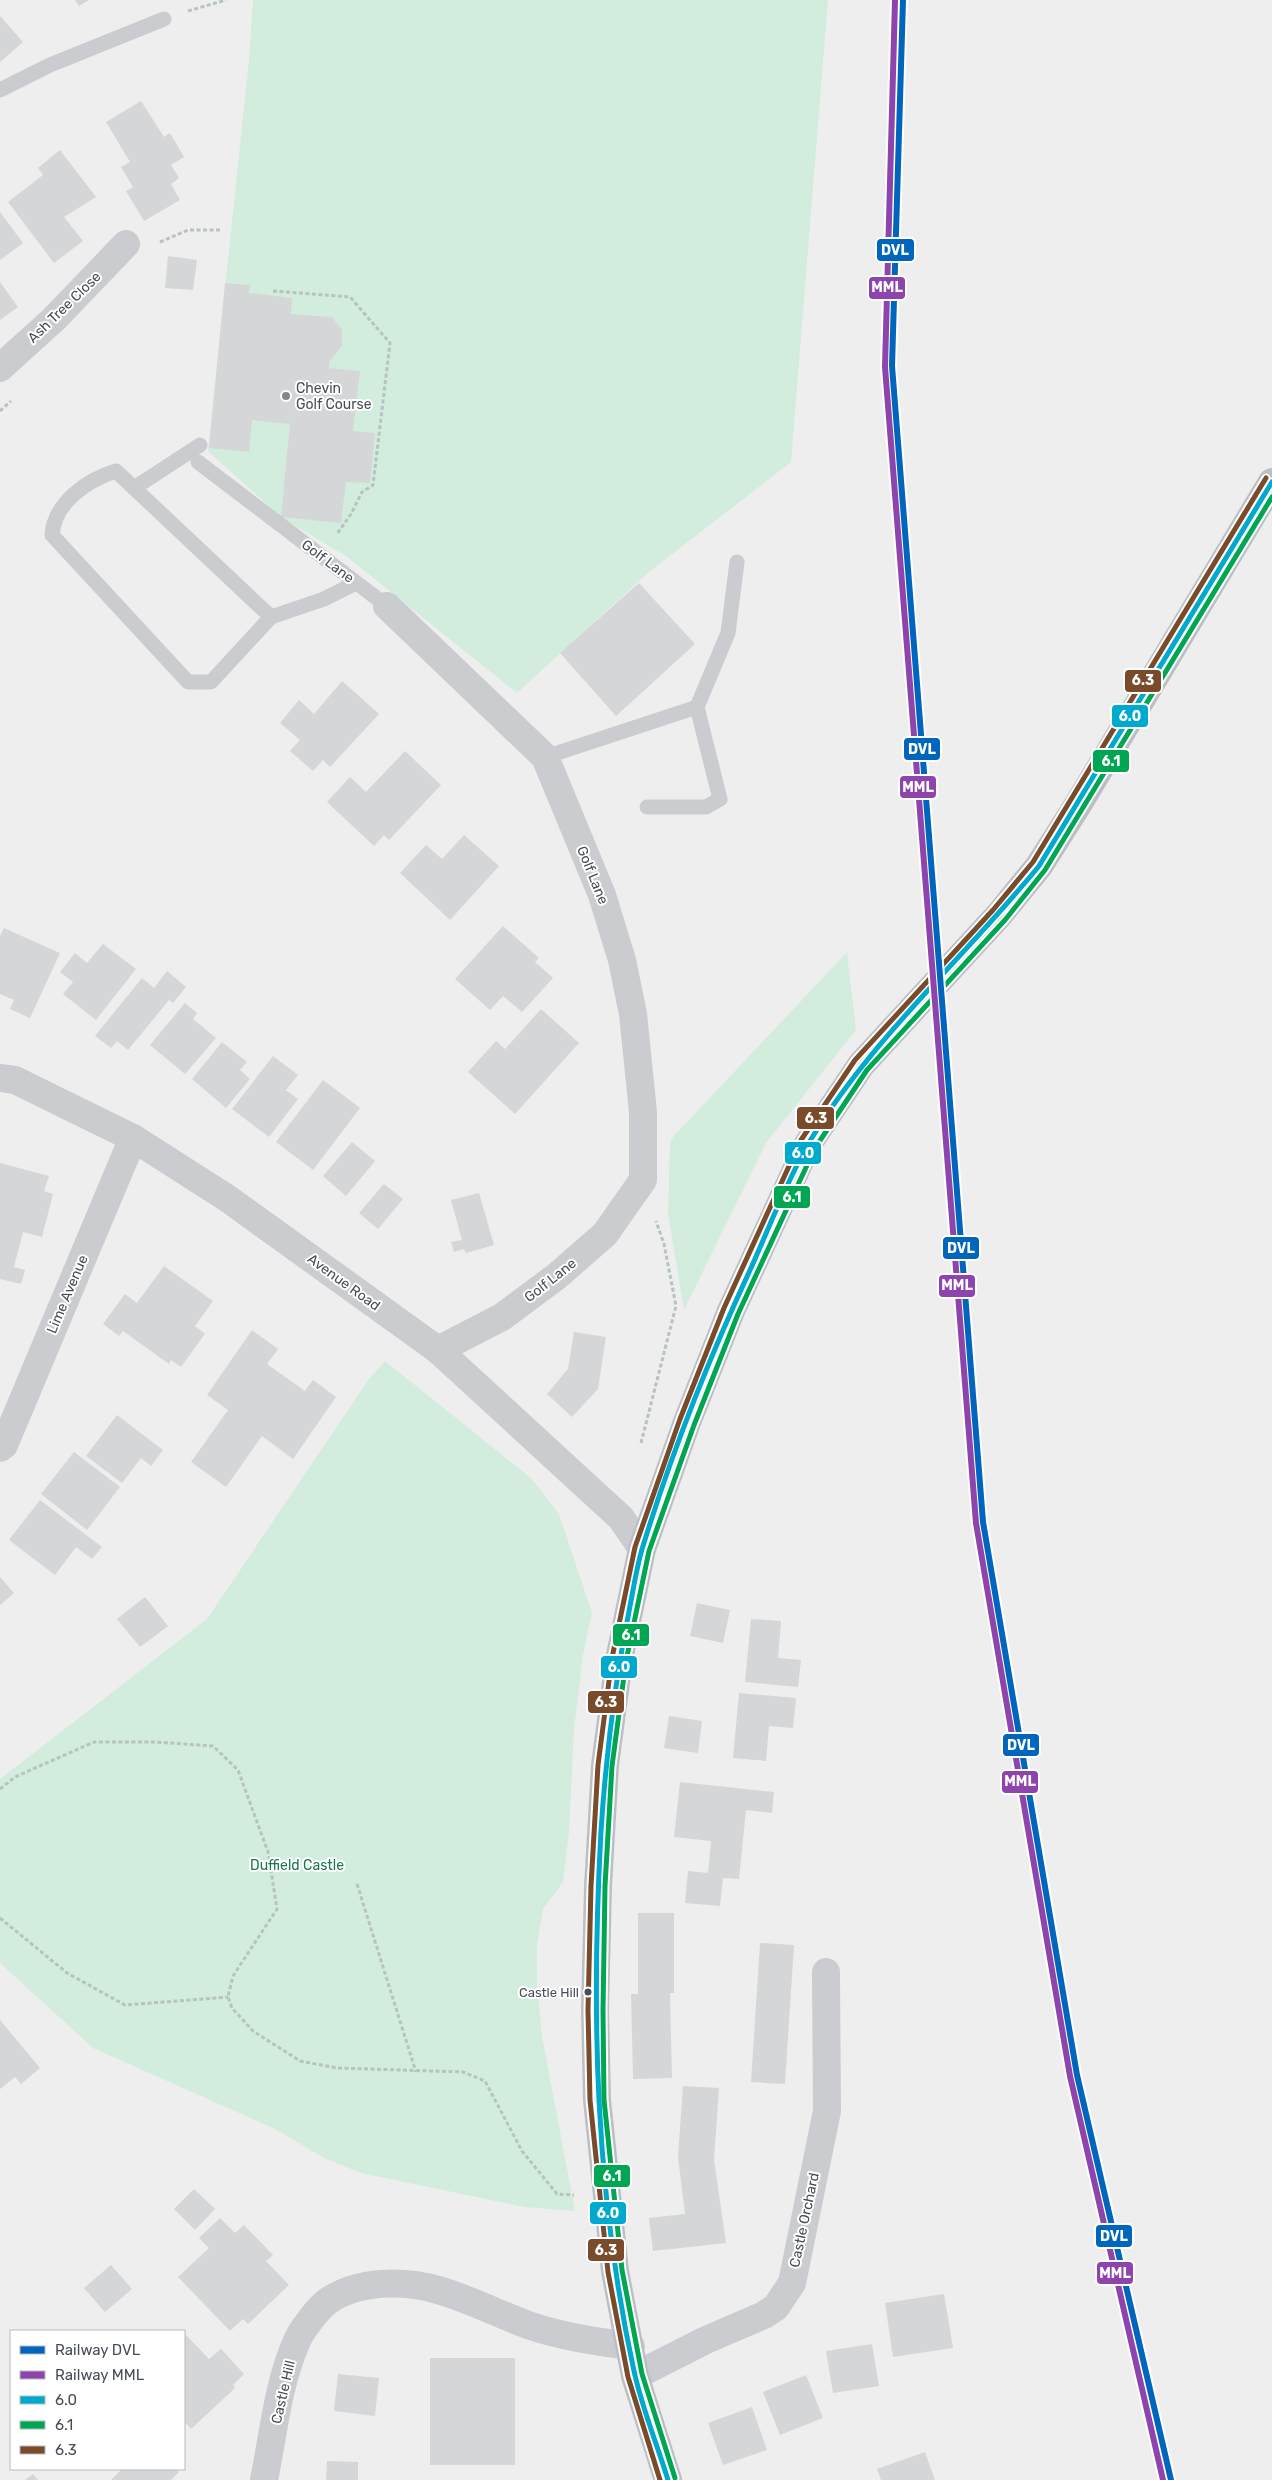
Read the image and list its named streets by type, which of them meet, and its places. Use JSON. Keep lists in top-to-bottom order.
{
  "streets": {
    "street": [
      "Ash Tree Close",
      "Golf Lane",
      "Avenue Road",
      "Lime Avenue",
      "Castle Orchard",
      "Castle Hill"
    ]
  },
  "crossings": [
    ["Golf Lane", "Avenue Road"],
    ["Avenue Road", "Lime Avenue"]
  ],
  "parks": ["Duffield Castle"],
  "places": ["Chevin Golf Course", "Castle Hill"],
  "lines": [
    "rail line DVL",
    "rail line MML",
    "transit line 6.3",
    "transit line 6.0",
    "transit line 6.1"
  ],
  "legend": [
    "Railway DVL",
    "Railway MML",
    "6.0",
    "6.1",
    "6.3"
  ]
}
